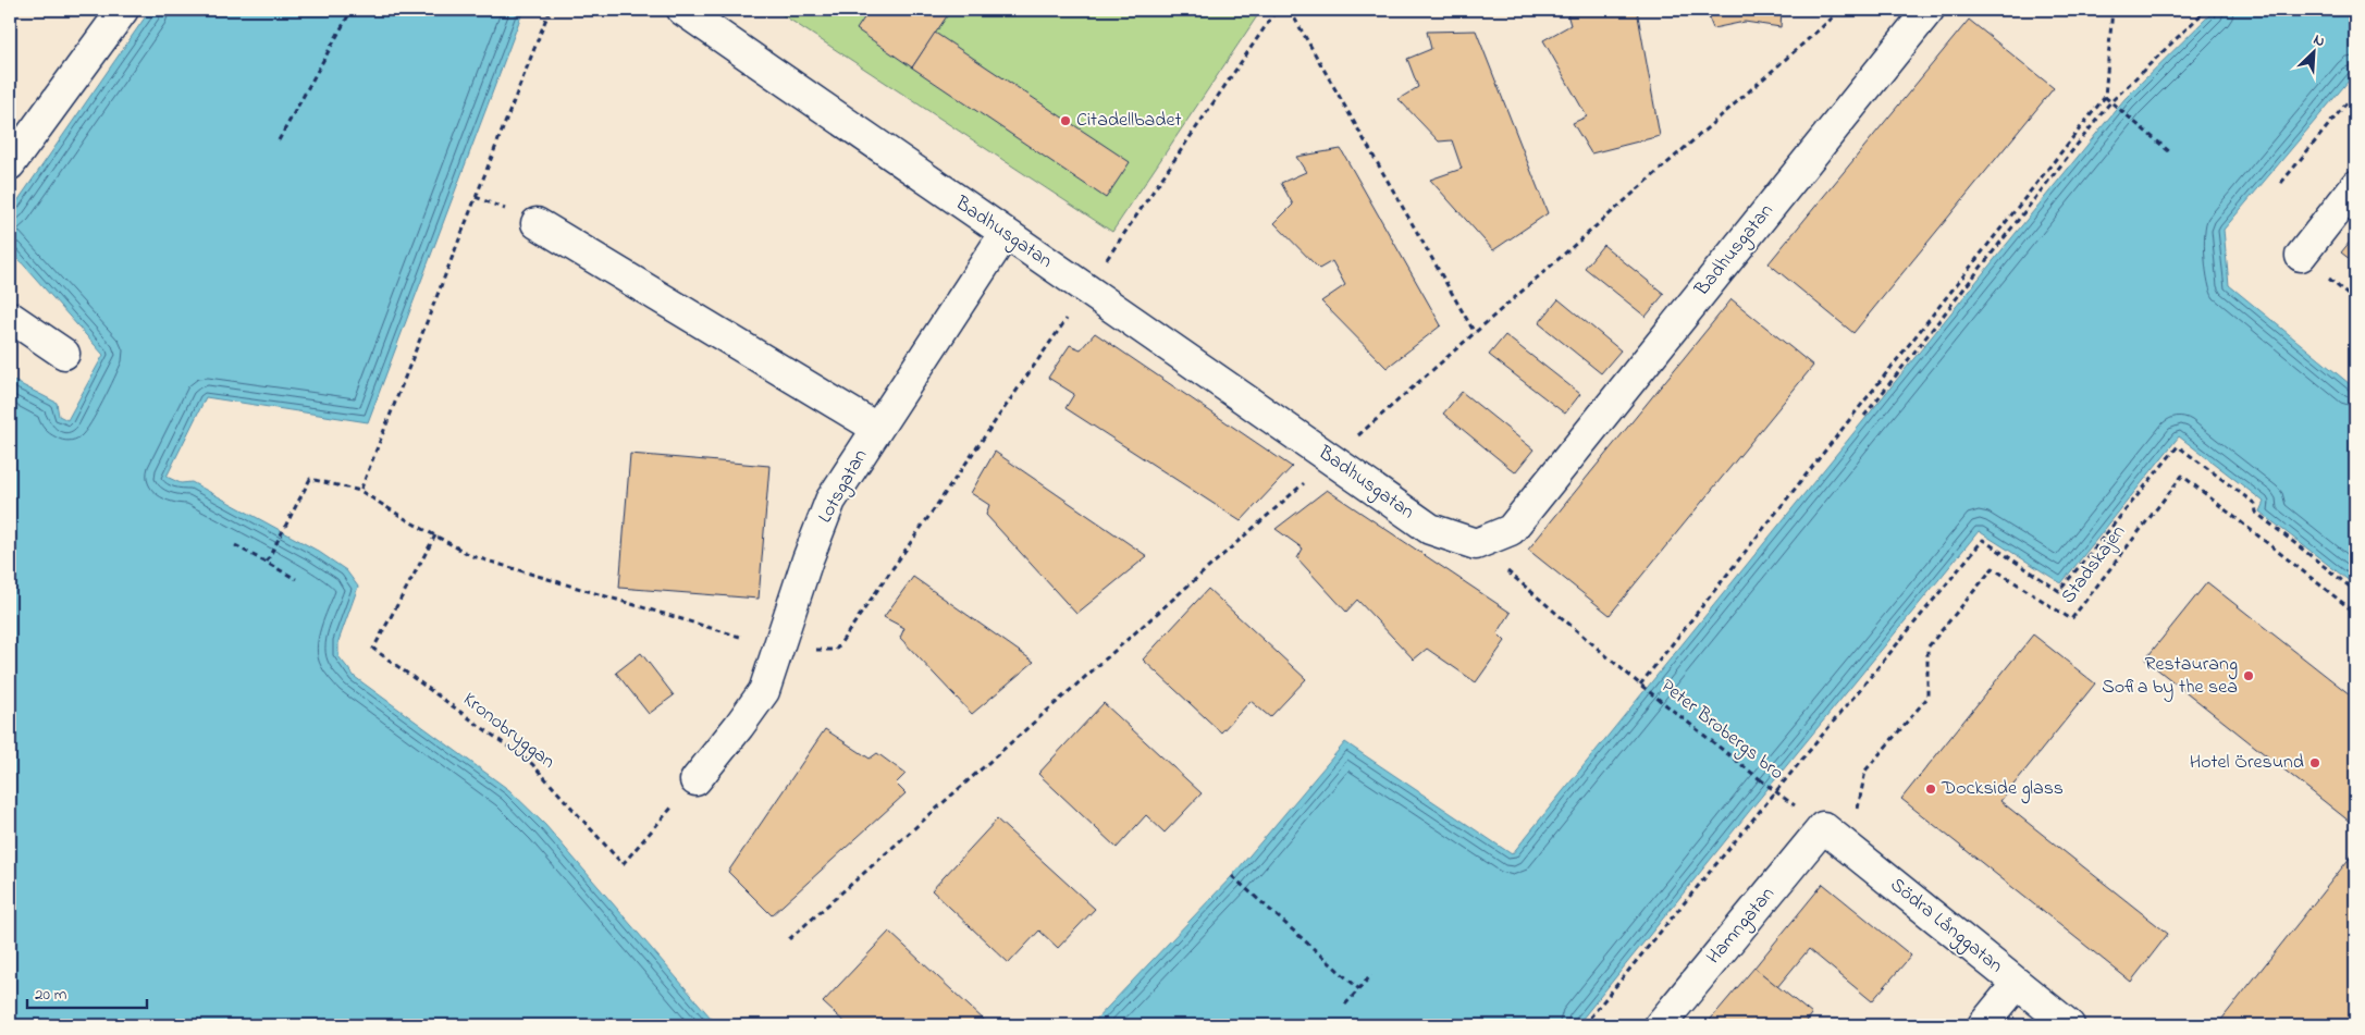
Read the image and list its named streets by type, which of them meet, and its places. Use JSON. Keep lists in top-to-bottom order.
{
  "streets": {
    "street": [
      "Badhusgatan",
      "Lotsgatan",
      "Hamngatan",
      "Södra Långgatan"
    ],
    "path": ["Stadskajen", "Peter Brobergs bro", "Kronobryggan"]
  },
  "crossings": [
    ["Badhusgatan", "Lotsgatan"],
    ["Badhusgatan", "Peter Brobergs bro"],
    ["Lotsgatan", "Kronobryggan"],
    ["Stadskajen", "Hamngatan"],
    ["Stadskajen", "Södra Långgatan"],
    ["Hamngatan", "Södra Långgatan"]
  ],
  "places": [
    "Citadellbadet",
    "Restaurang Sofia by the sea",
    "Hotel Öresund",
    "Dockside glass"
  ],
  "scale_bar": "20 m",
  "north": "top right"
}
